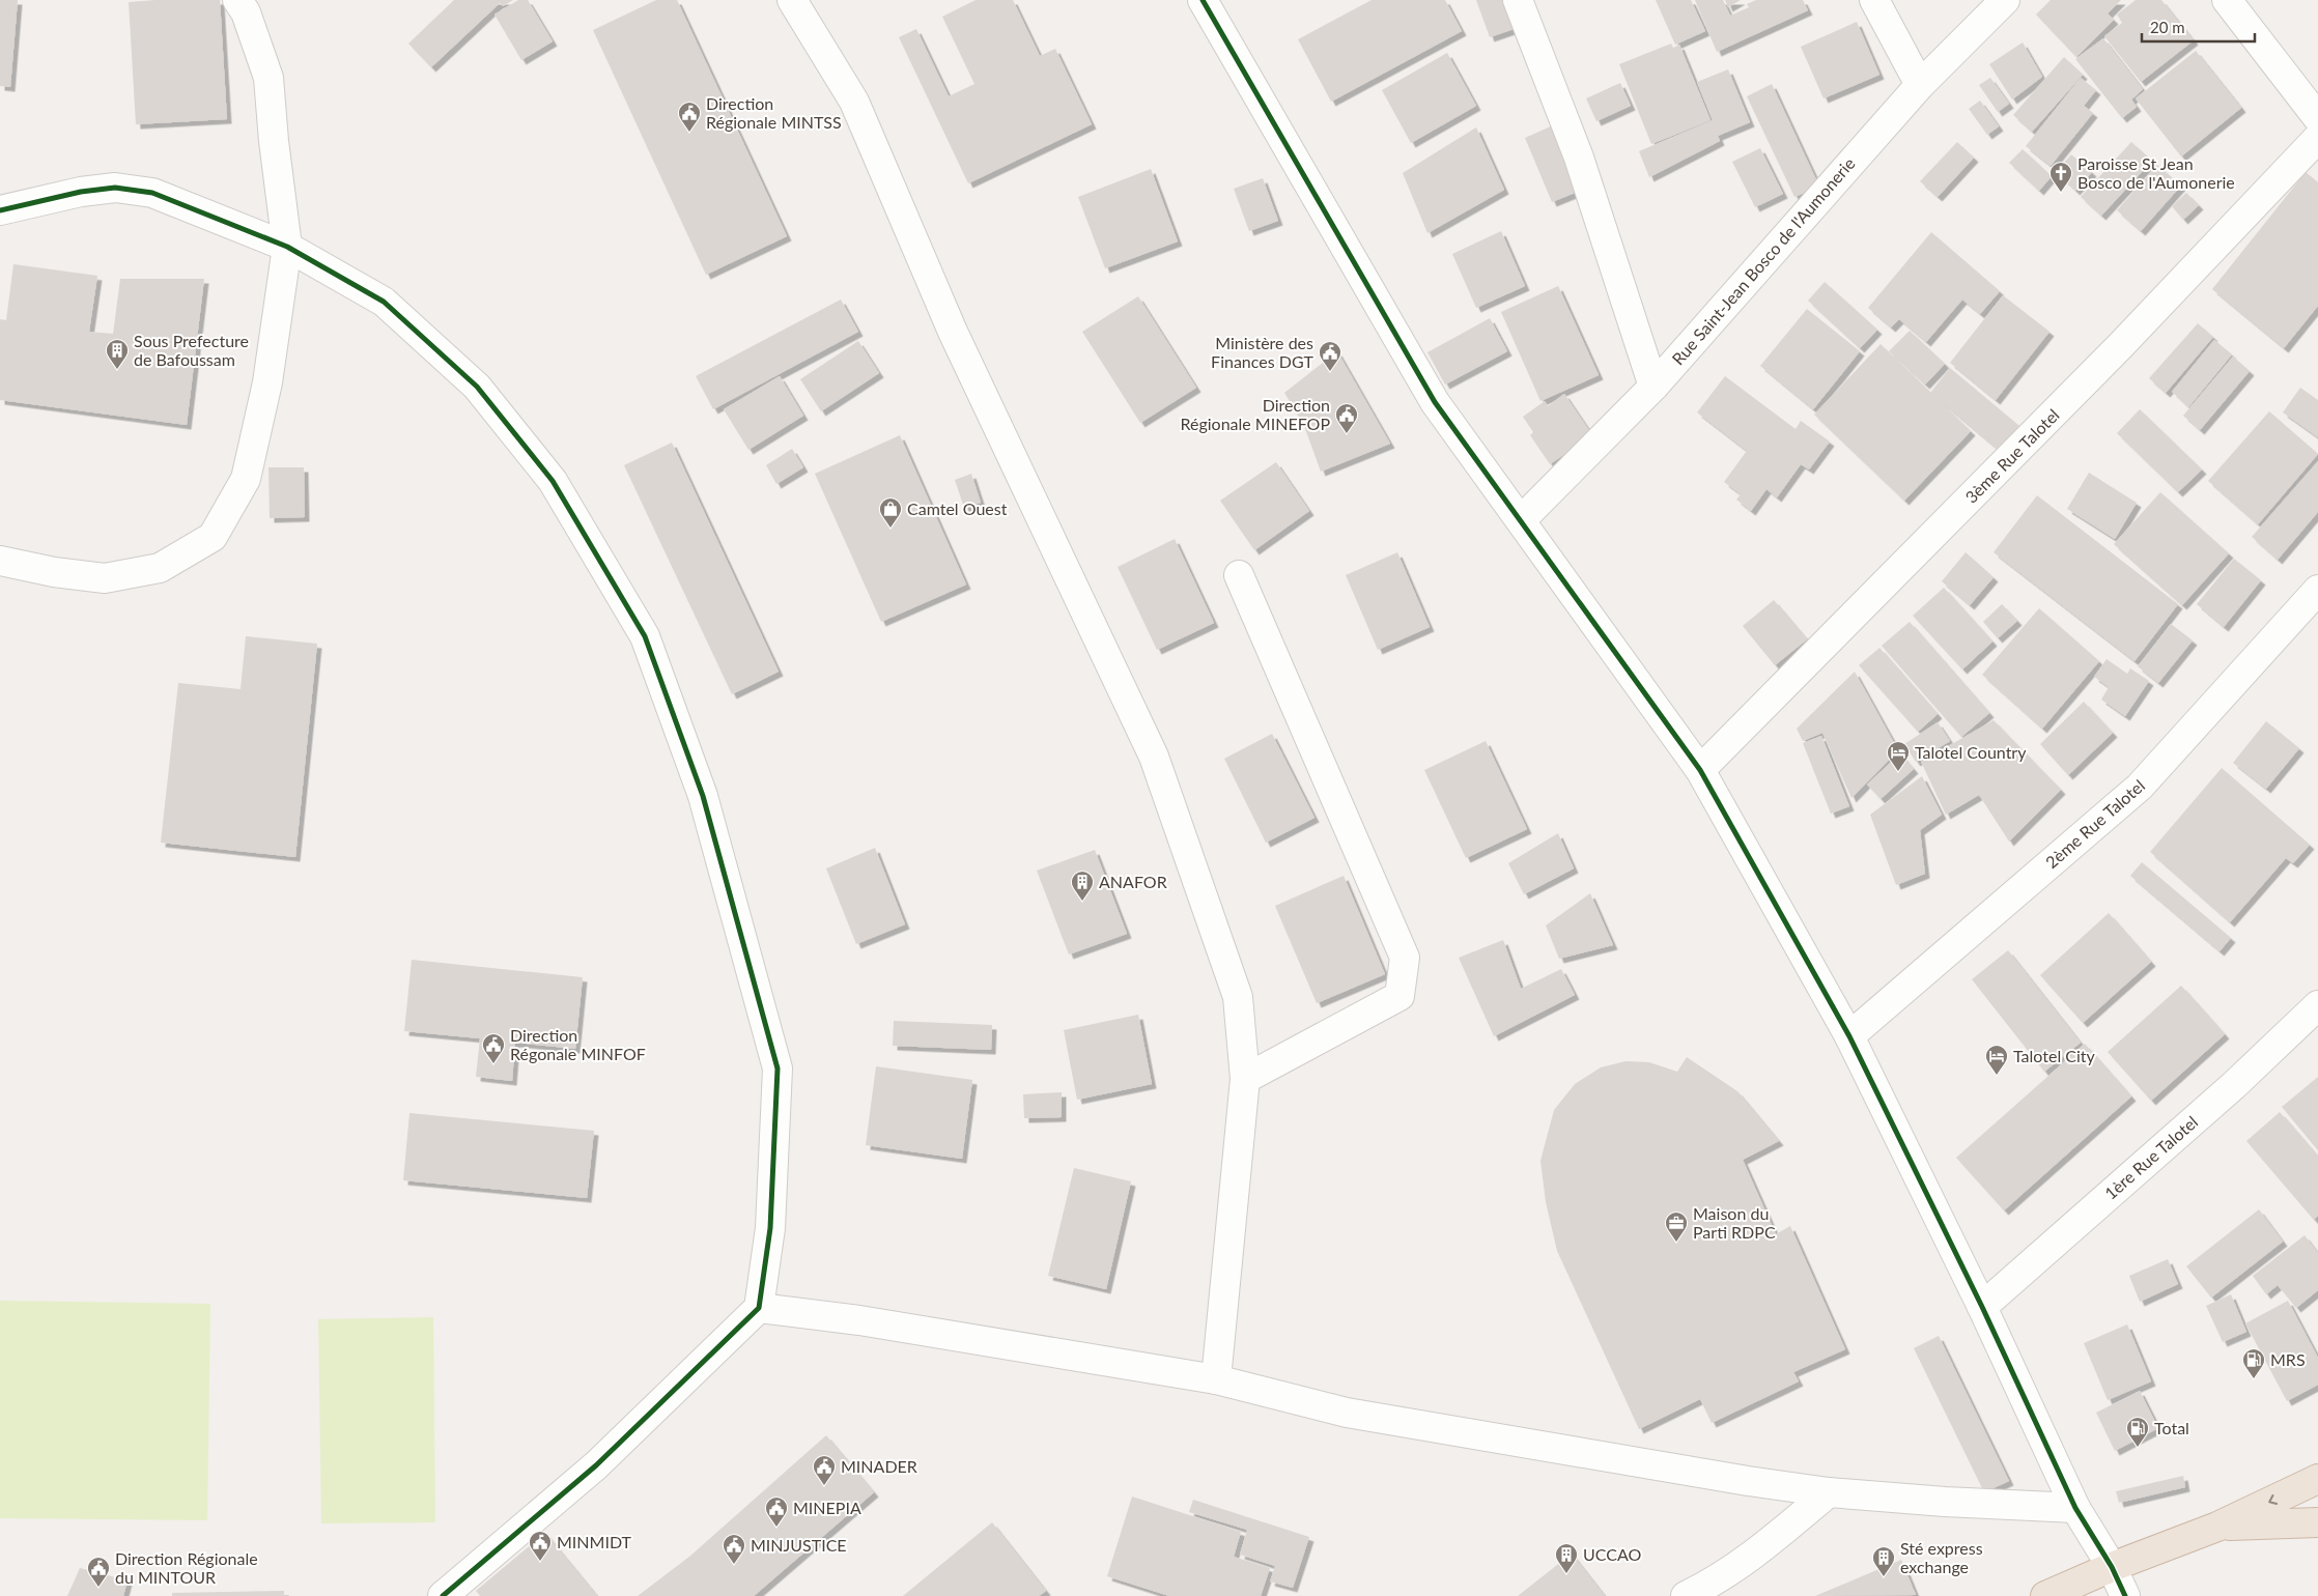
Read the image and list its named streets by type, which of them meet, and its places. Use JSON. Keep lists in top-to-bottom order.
{
  "streets": {
    "street": [
      "Rue Saint-Jean Bosco de l'Aumonerie",
      "3ème Rue Talotel",
      "2ème Rue Talotel",
      "1ère Rue Talotel"
    ]
  },
  "places": {
    "public building": [
      "Direction Régionale MINTSS",
      "Ministère des Finances DGT",
      "Direction Régionale MINEFOP",
      "Direction Régonale MINFOF",
      "MINADER",
      "MINEPIA",
      "MINMIDT",
      "MINJUSTICE",
      "Direction Régionale du MINTOUR"
    ],
    "church": ["Paroisse St Jean Bosco de l'Aumonerie"],
    "building": [
      "Sous Prefecture de Bafoussam",
      "ANAFOR",
      "UCCAO",
      "Sté express exchange"
    ],
    "shop": ["Camtel Ouest"],
    "hotel": ["Talotel Country", "Talotel City"],
    "office": ["Maison du Parti RDPC"],
    "fuel station": ["MRS", "Total"]
  },
  "scale_bar": "20 m"
}
